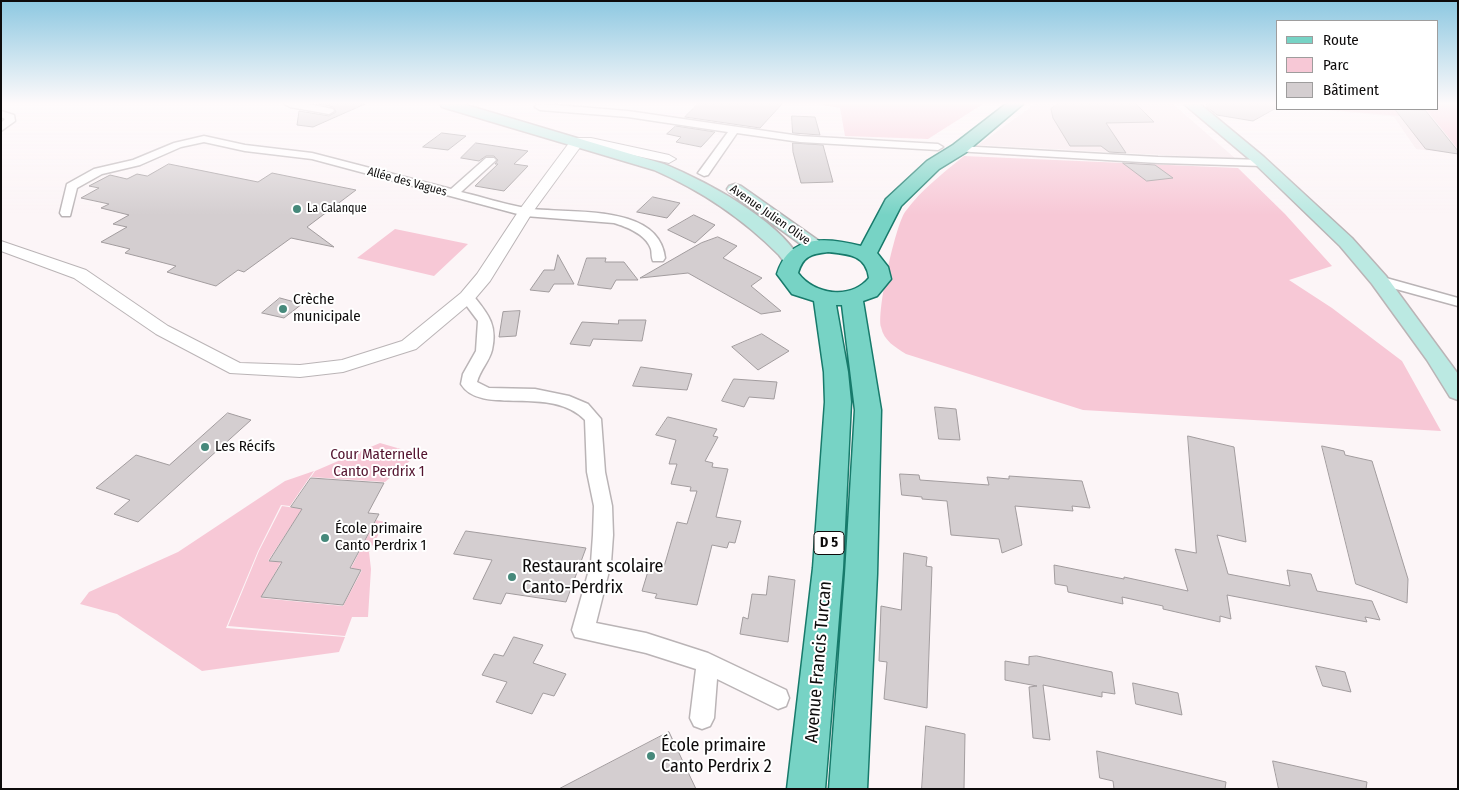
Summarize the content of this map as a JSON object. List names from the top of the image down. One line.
{"streets":{"main road":["Avenue Julien Olive","D 5","Avenue Francis Turcan"],"street":["Allée des Vagues"]},"crossings":[["D 5","Avenue Francis Turcan"]],"parks":["Cour Maternelle Canto Perdrix 1"],"places":["La Calanque","Crèche municipale","Les Récifs","École primaire Canto Perdrix 1","Restaurant scolaire Canto-Perdrix","École primaire Canto Perdrix 2"],"legend":["Route","Parc","Bâtiment"]}
